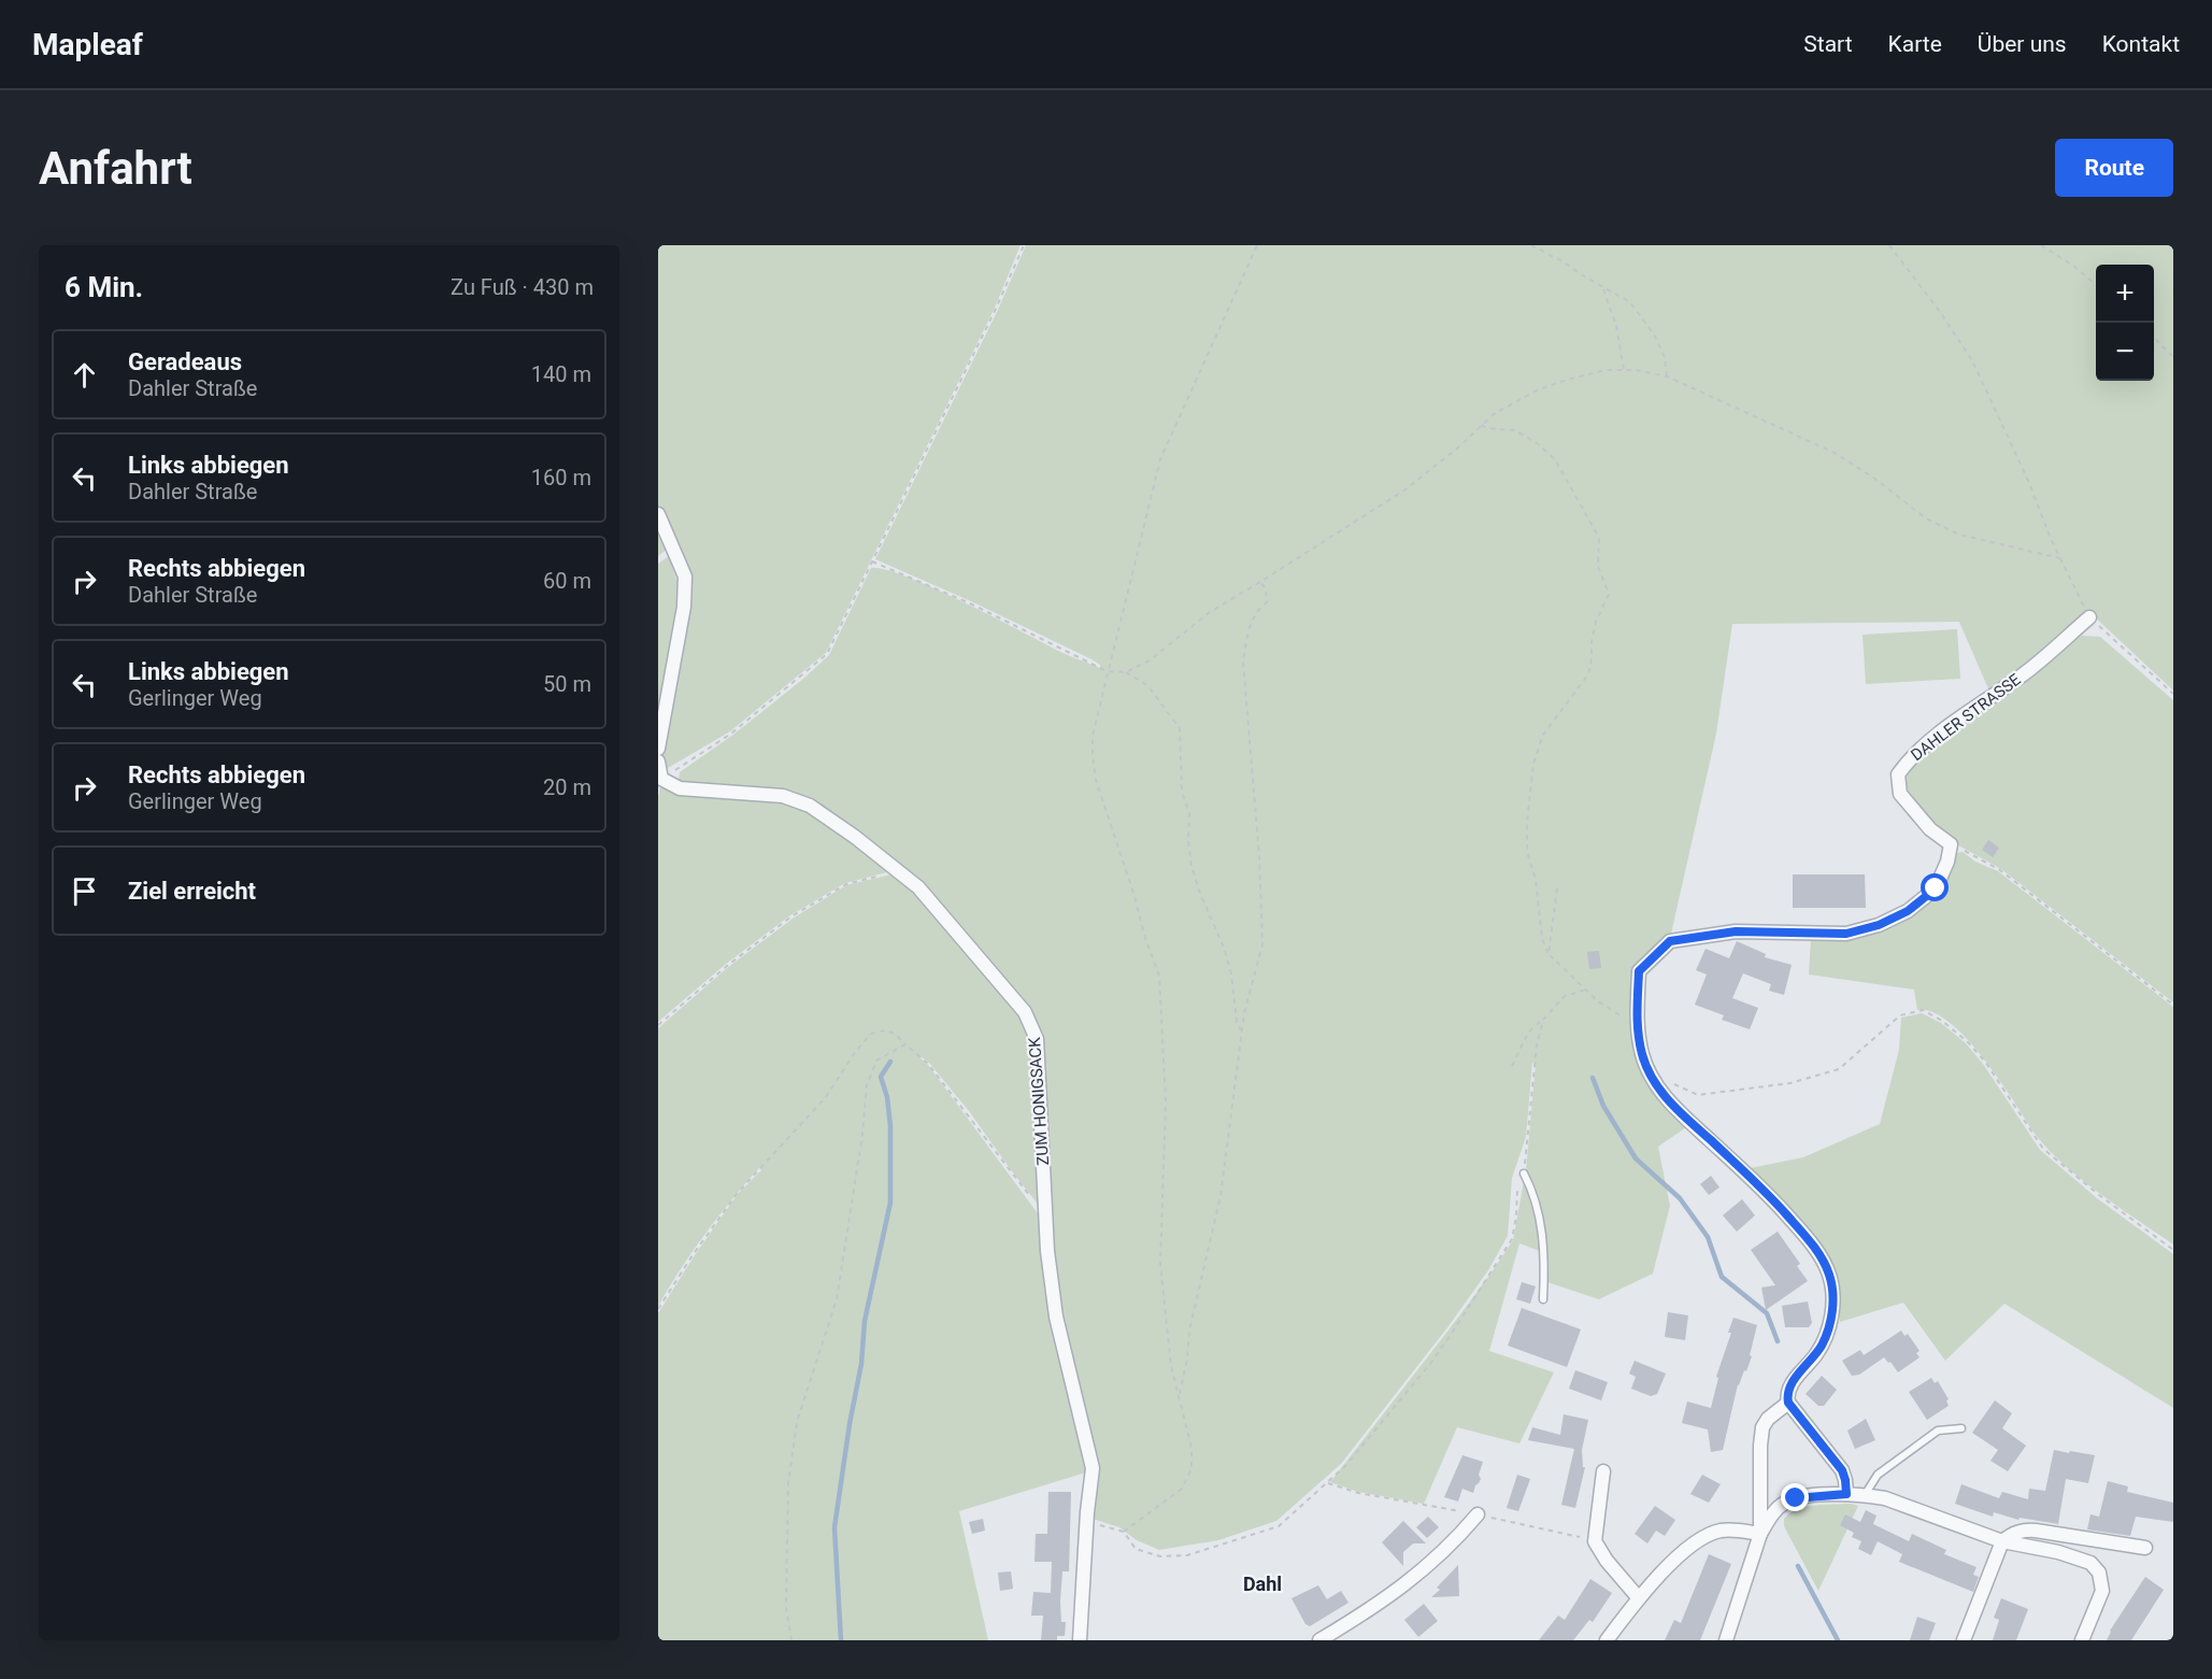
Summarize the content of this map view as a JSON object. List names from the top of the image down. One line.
{"streets":{"street":["DAHLER STRASSE","ZUM HONIGSACK"]},"districts":["Dahl"],"page":{"header":"Mapleaf","nav":["Start","Karte","Über uns","Kontakt"],"buttons":"Route","title":"Anfahrt","heading":["6 Min.","Zu Fuß · 430 m"],"map_buttons":["+","−"],"list":[["Geradeaus","Dahler Straße","140 m"],["Links abbiegen","Dahler Straße","160 m"],["Rechts abbiegen","Dahler Straße","60 m"],["Links abbiegen","Gerlinger Weg","50 m"],["Rechts abbiegen","Gerlinger Weg","20 m"],"Ziel erreicht"]}}
